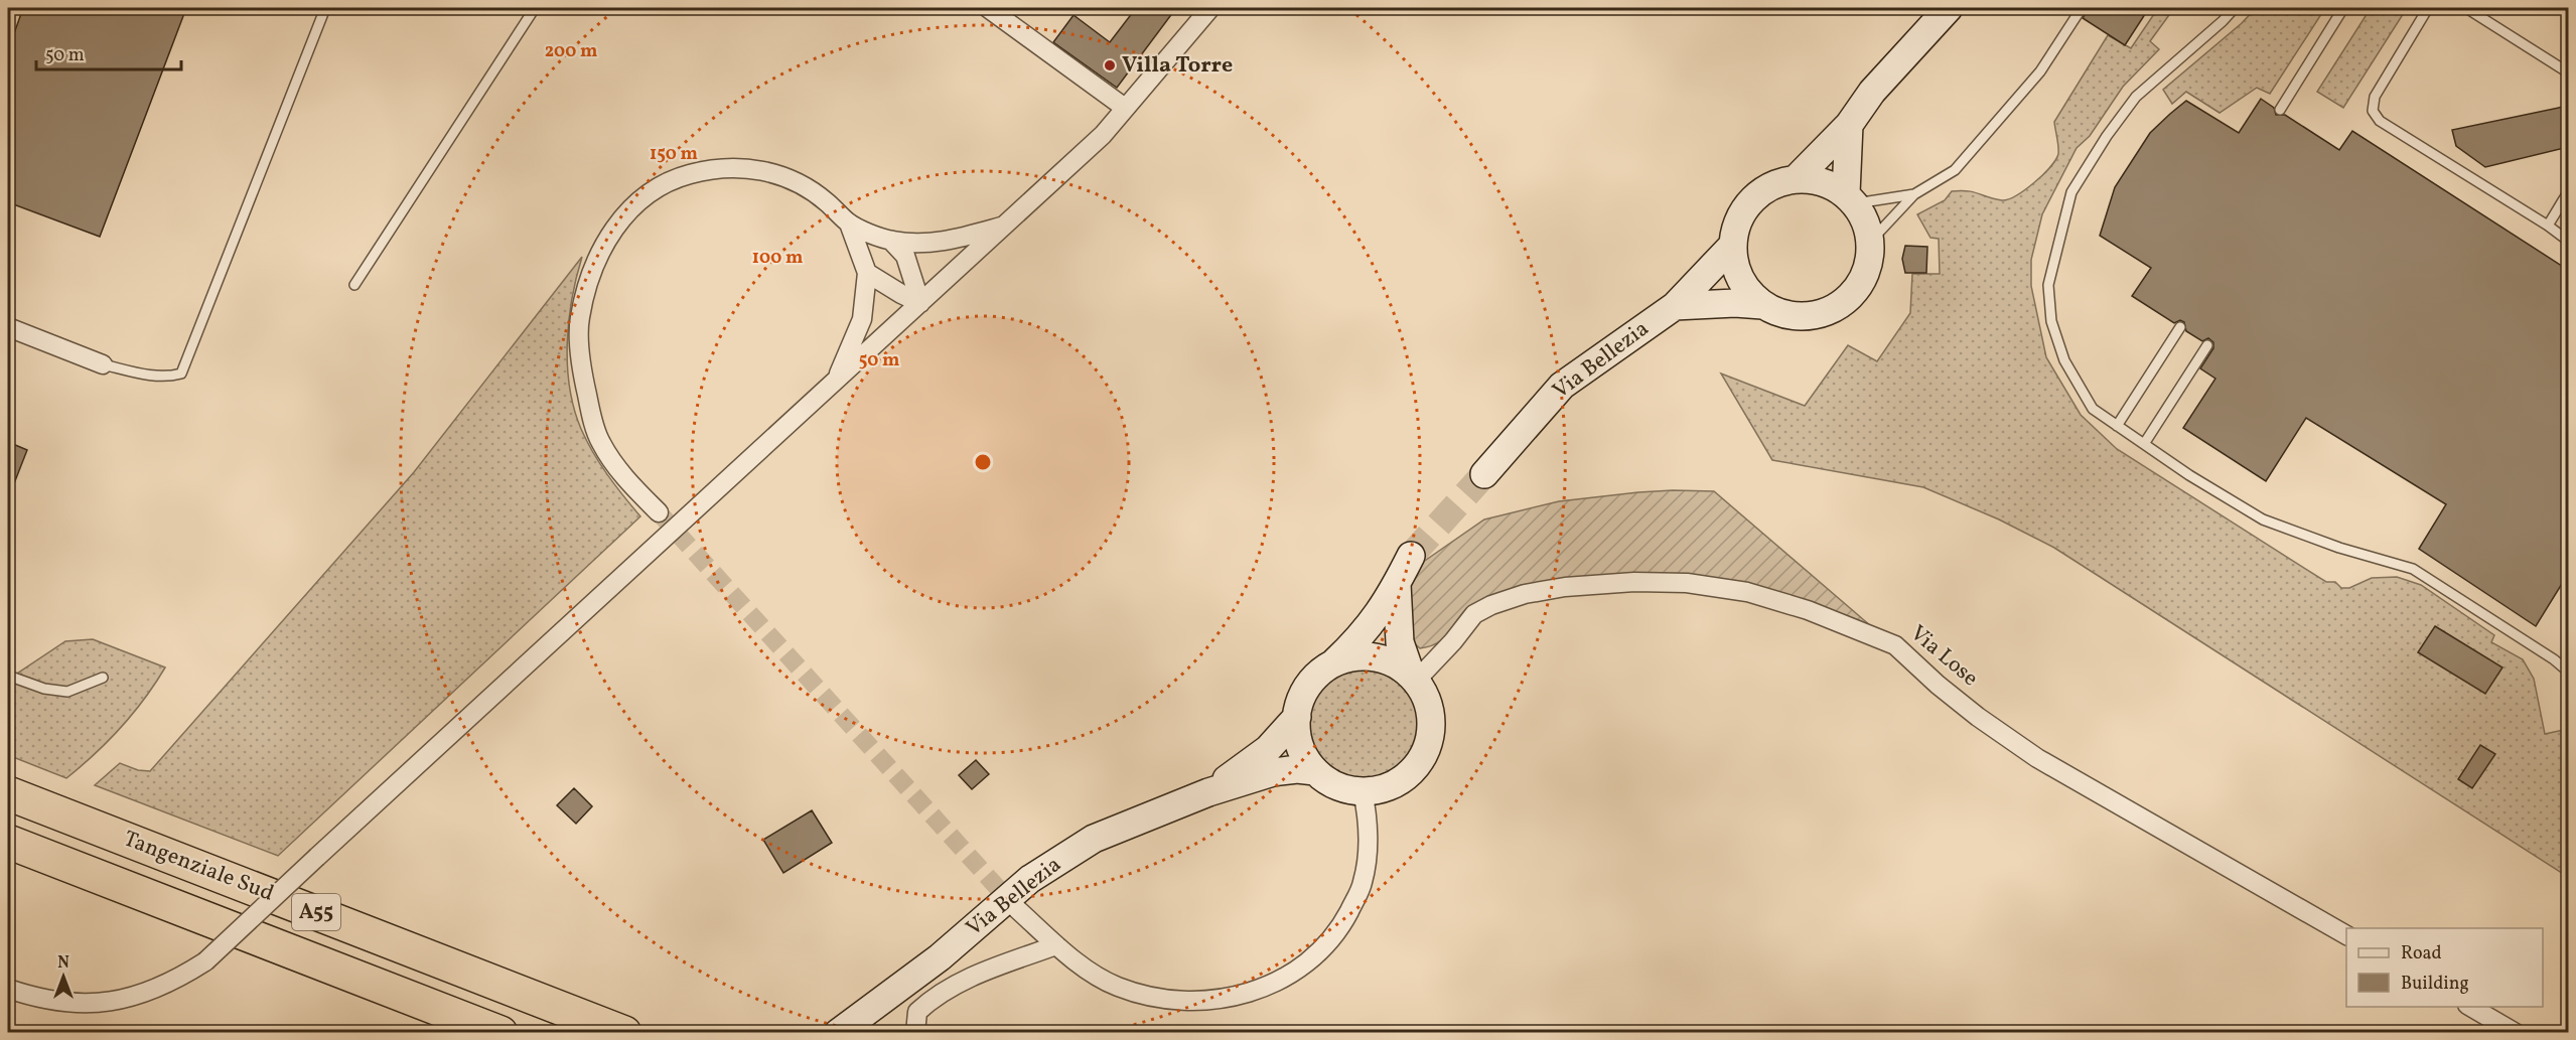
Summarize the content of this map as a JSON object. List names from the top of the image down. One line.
{"streets":{"highway":["Tangenziale Sud","A55"],"street":["Via Bellezia","Via Lose"]},"crossings":[["Via Bellezia","Via Lose"]],"places":["Villa Torre"],"legend":["Road","Building"],"scale_bar":"50 m","north":"top","rings":["200 m","150 m","100 m","50 m"]}
